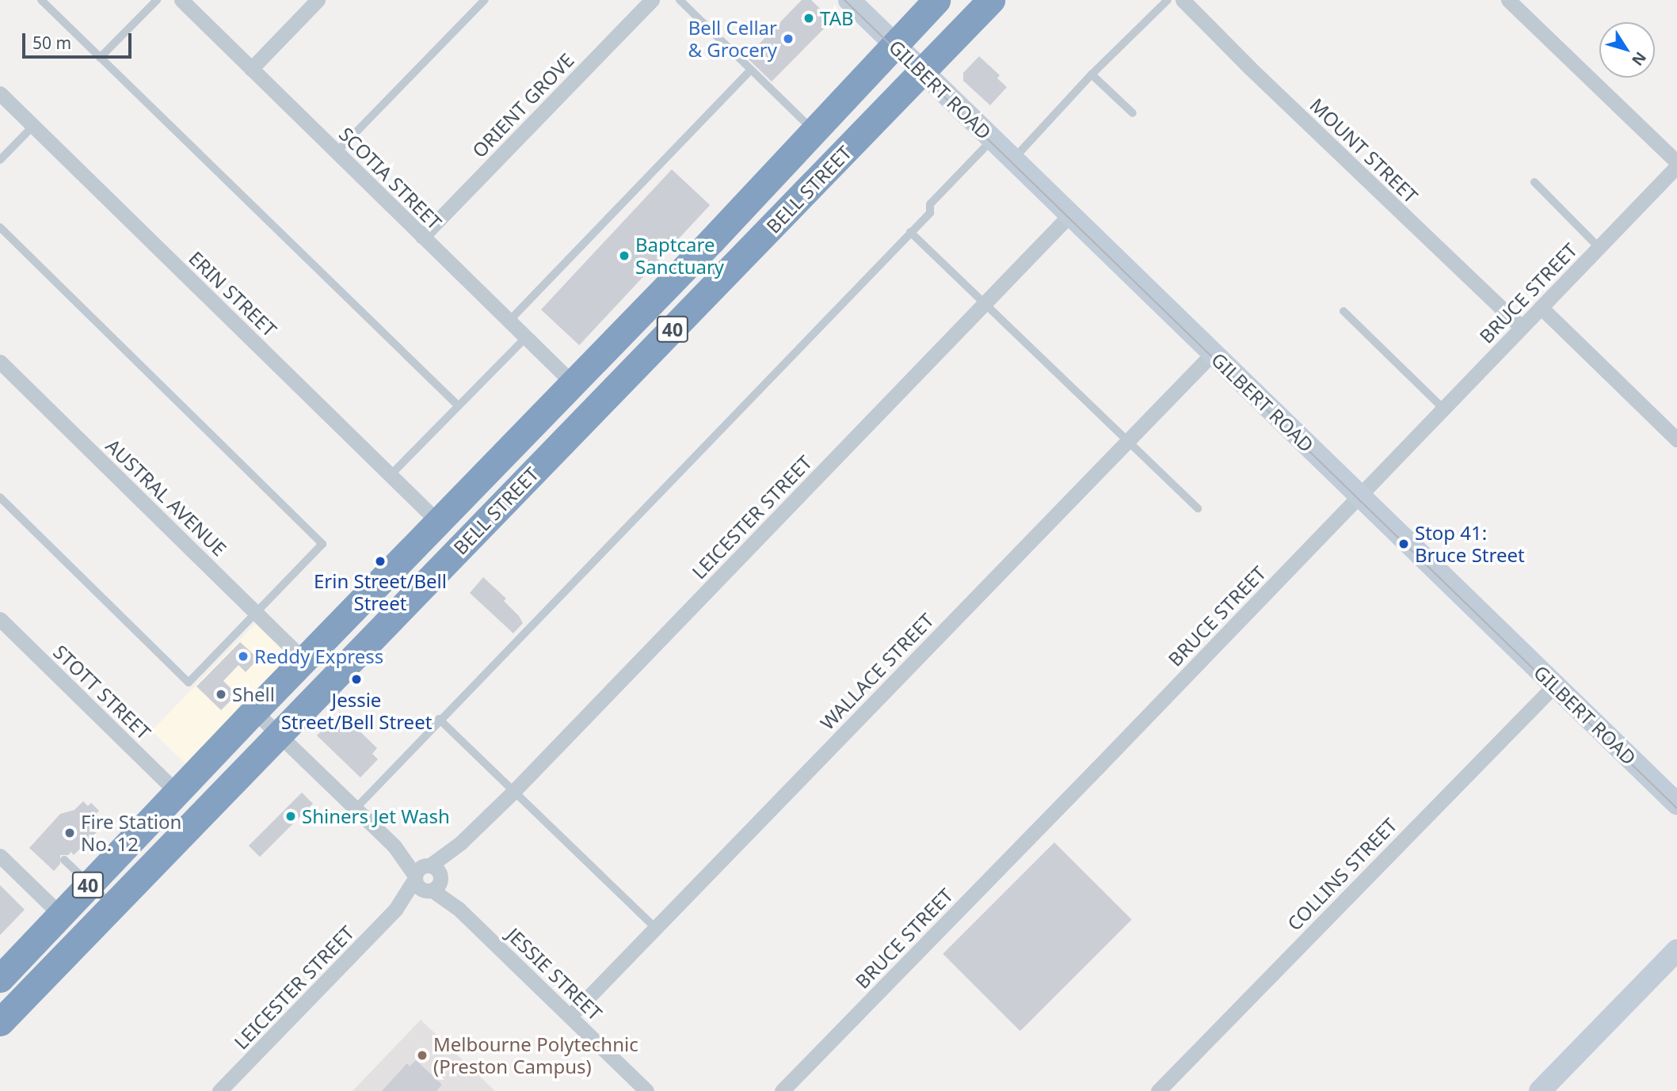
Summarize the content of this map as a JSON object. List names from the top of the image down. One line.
{"streets":{"highway":["BELL STREET","40"],"street":["GILBERT ROAD","ORIENT GROVE","MOUNT STREET","SCOTIA STREET","BRUCE STREET","ERIN STREET","AUSTRAL AVENUE","LEICESTER STREET","WALLACE STREET","STOTT STREET","COLLINS STREET","JESSIE STREET"]},"crossings":[["GILBERT ROAD","BELL STREET"],["GILBERT ROAD","BRUCE STREET"],["GILBERT ROAD","LEICESTER STREET"],["GILBERT ROAD","WALLACE STREET"],["GILBERT ROAD","COLLINS STREET"],["ORIENT GROVE","SCOTIA STREET"],["MOUNT STREET","BRUCE STREET"],["SCOTIA STREET","BELL STREET"],["BELL STREET","ERIN STREET"],["BELL STREET","AUSTRAL AVENUE"],["BELL STREET","STOTT STREET"],["BELL STREET","JESSIE STREET"],["LEICESTER STREET","JESSIE STREET"],["WALLACE STREET","JESSIE STREET"]],"places":["TAB","Bell Cellar & Grocery","Baptcare Sanctuary","Stop 41: Bruce Street","Erin Street/Bell Street","Reddy Express","Jessie Street/Bell Street","Shell","Shiners Jet Wash","Fire Station No. 12","Melbourne Polytechnic (Preston Campus)"],"scale_bar":"50 m","north":"bottom right"}
